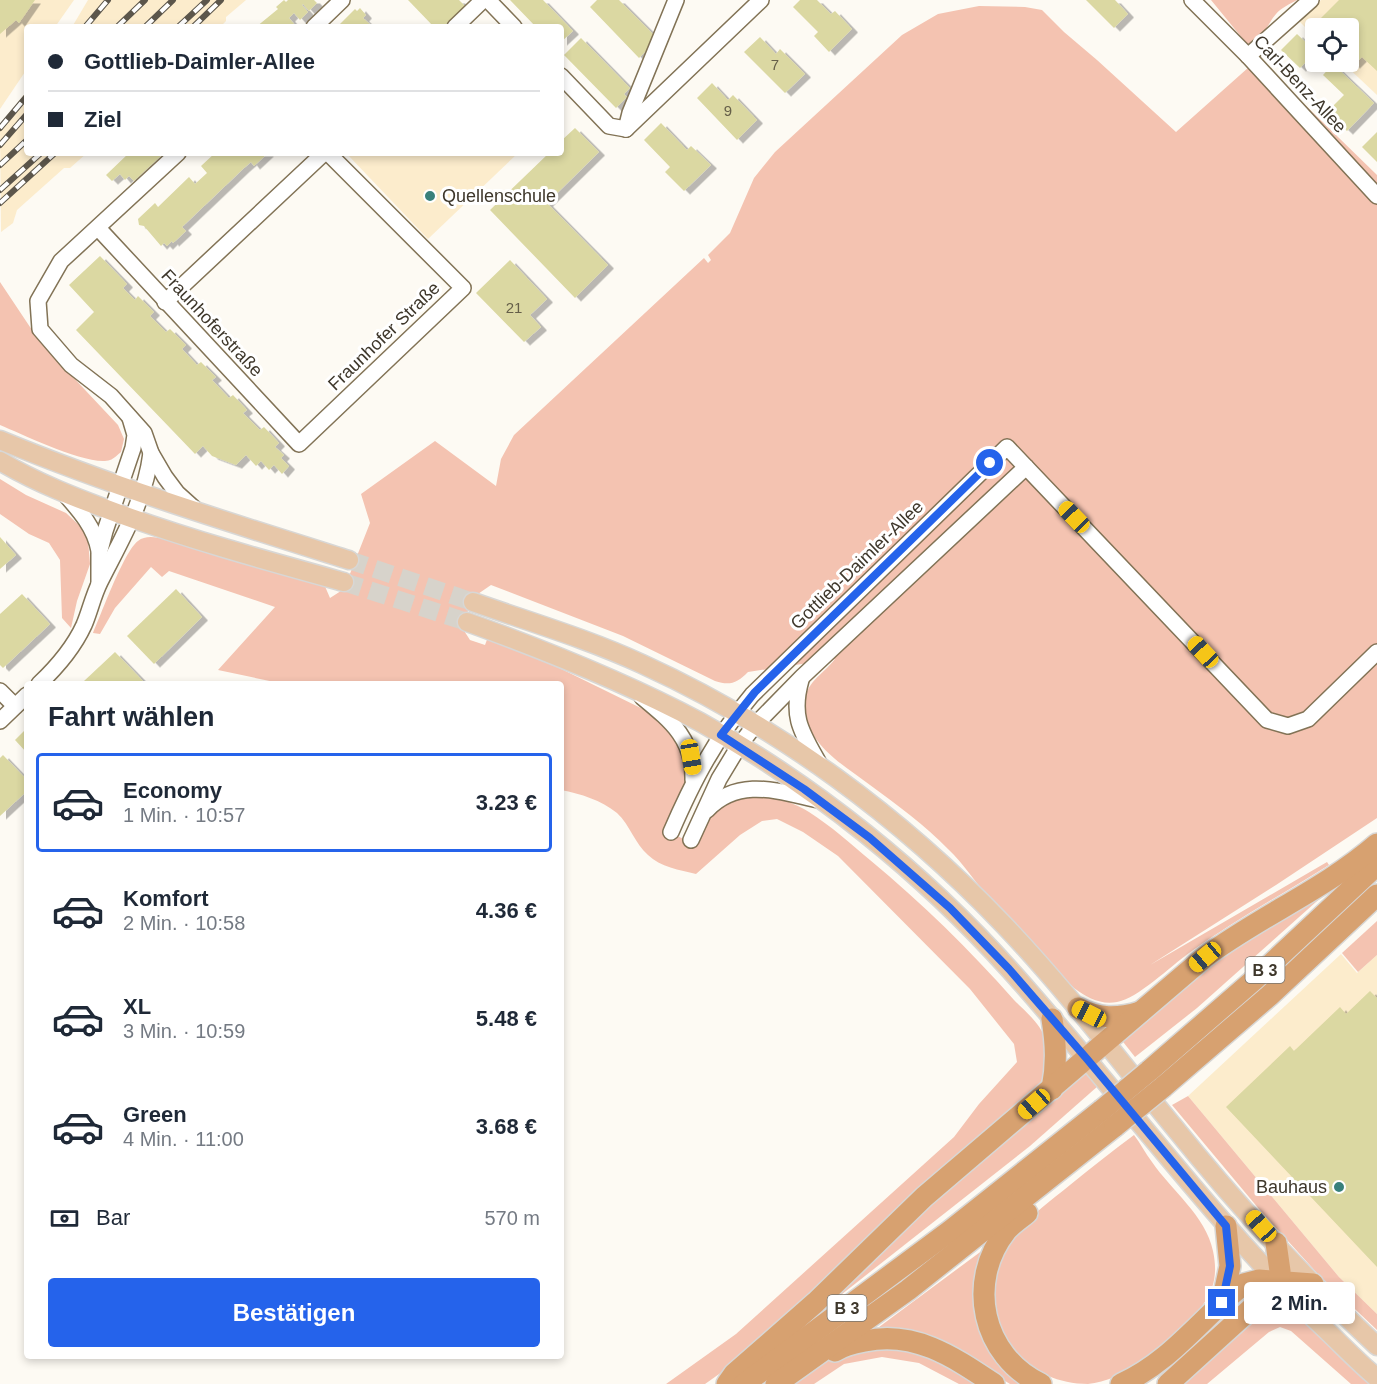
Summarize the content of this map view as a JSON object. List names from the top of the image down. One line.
{"streets":{"highway":["B 3"],"street":["Carl-Benz-Allee","Fraunhoferstraße","Fraunhofer Straße","Gottlieb-Daimler-Allee"]},"crossings":[["Fraunhoferstraße","Fraunhofer Straße"]],"places":["Quellenschule","Bauhaus"],"house_numbers":["7","9","21"],"page":{"banner":["Gottlieb-Daimler-Allee","Ziel"],"heading":"Fahrt wählen","list":[{"name":"Economy","note":"1 Min. · 10:57","value":"3.23 €"},{"name":"Komfort","note":"2 Min. · 10:58","value":"4.36 €"},{"name":"XL","note":"3 Min. · 10:59","value":"5.48 €"},{"name":"Green","note":"4 Min. · 11:00","value":"3.68 €"}],"pay":["Bar","570 m"],"buttons":"Bestätigen","bubble":"2 Min."}}
